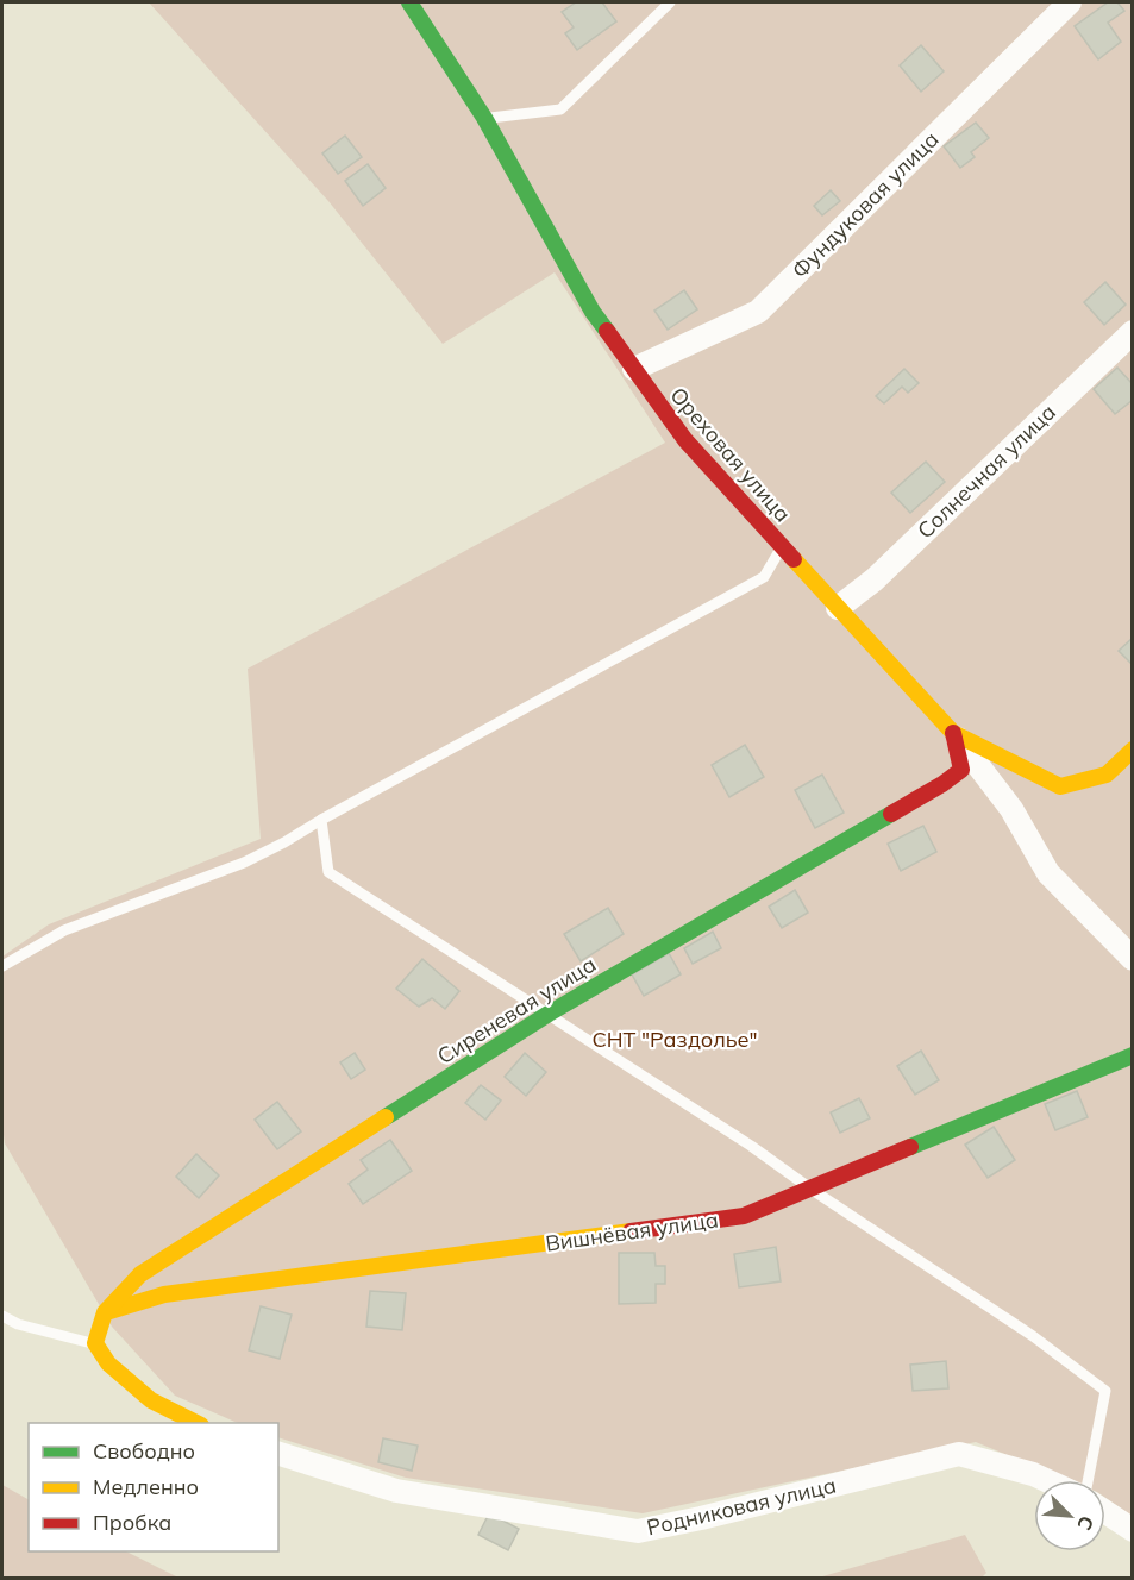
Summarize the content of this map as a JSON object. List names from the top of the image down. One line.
{"streets":{"street":["Фундуковая улица","Ореховая улица","Солнечная улица","Сиреневая улица","Вишнёвая улица","Родниковая улица"]},"crossings":[["Фундуковая улица","Ореховая улица"],["Ореховая улица","Солнечная улица"],["Ореховая улица","Сиреневая улица"],["Сиреневая улица","Вишнёвая улица"]],"parks":["СНТ \"Раздолье\""],"legend":["Свободно","Медленно","Пробка"],"north":"bottom right"}
